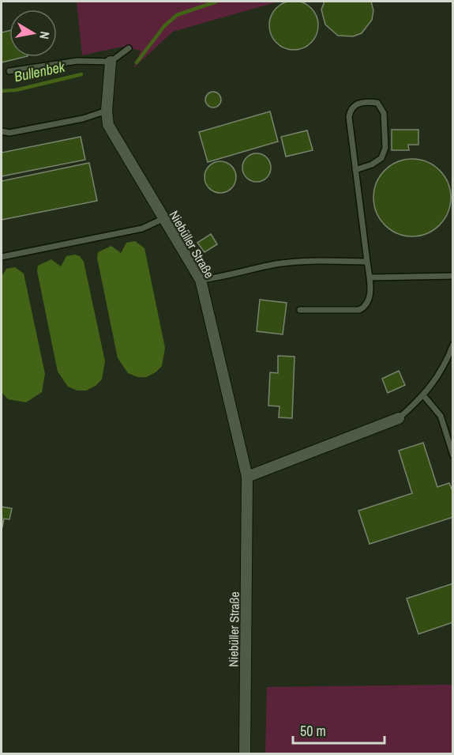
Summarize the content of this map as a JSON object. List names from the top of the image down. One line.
{"streets":{"street":["Niebüller Straße"]},"water":["Bullenbek"],"scale_bar":"50 m","north":"right"}
